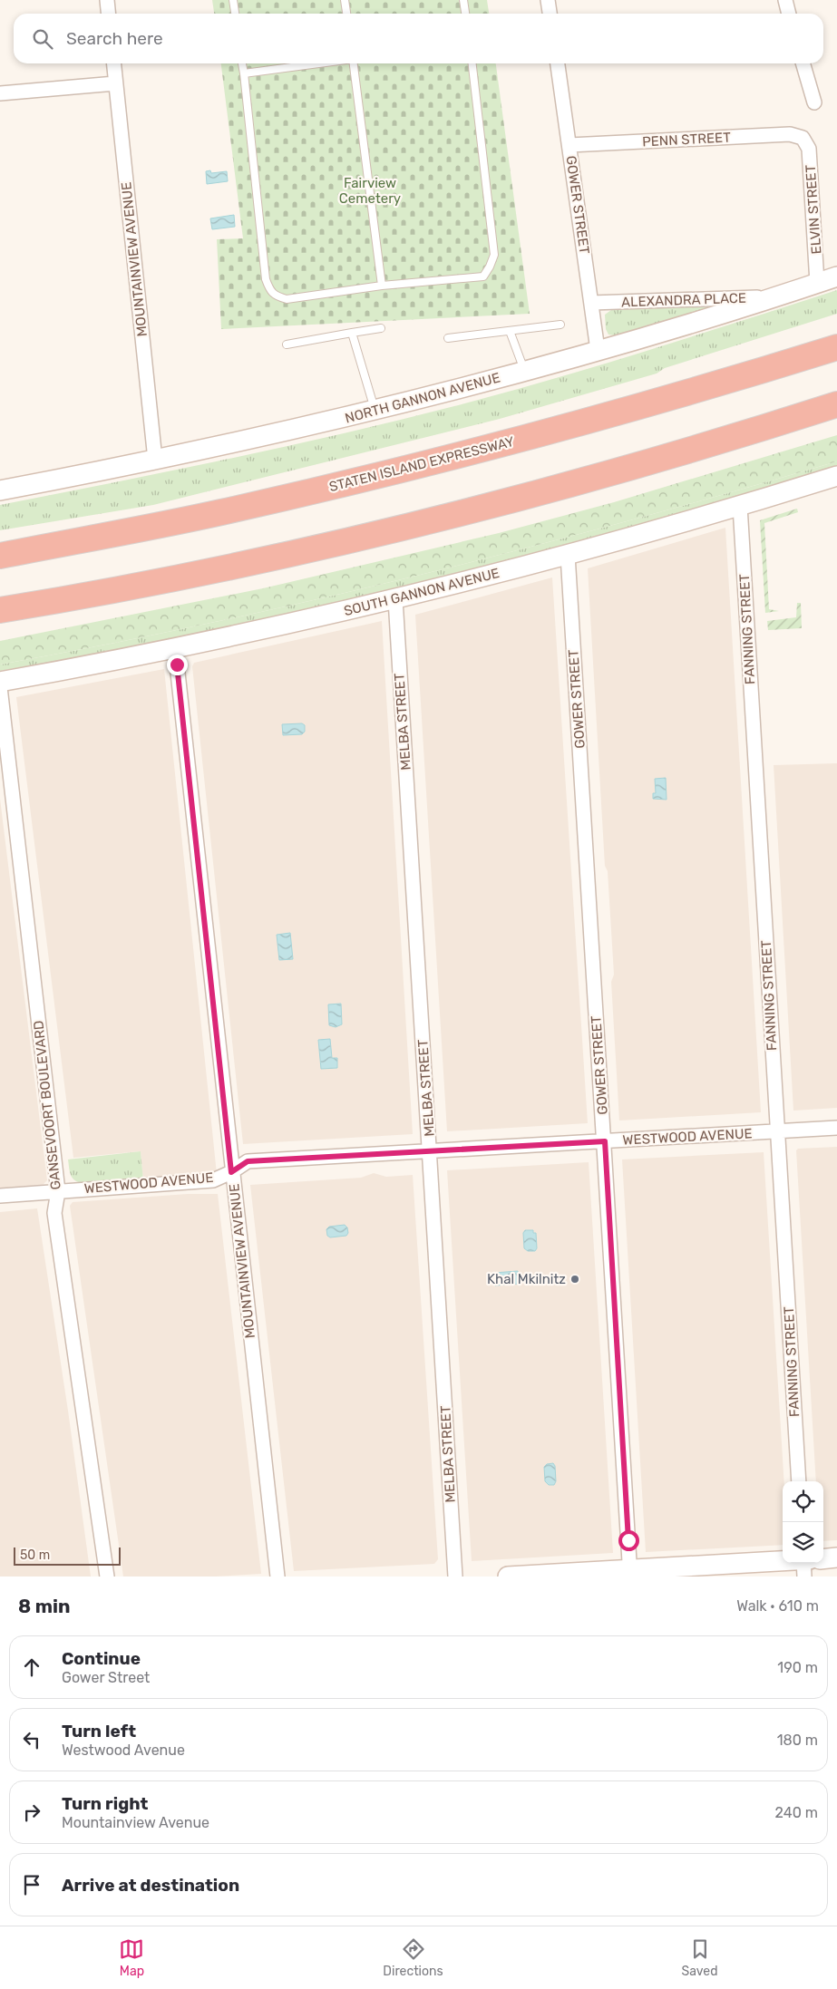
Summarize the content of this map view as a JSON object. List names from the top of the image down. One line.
{"streets":{"highway":["STATEN ISLAND EXPRESSWAY"],"street":["PENN STREET","GOWER STREET","ELVIN STREET","MOUNTAINVIEW AVENUE","ALEXANDRA PLACE","NORTH GANNON AVENUE","SOUTH GANNON AVENUE","FANNING STREET","MELBA STREET","GANSEVOORT BOULEVARD","WESTWOOD AVENUE"]},"crossings":[["PENN STREET","GOWER STREET"],["PENN STREET","ELVIN STREET"],["GOWER STREET","ALEXANDRA PLACE"],["GOWER STREET","NORTH GANNON AVENUE"],["GOWER STREET","SOUTH GANNON AVENUE"],["GOWER STREET","WESTWOOD AVENUE"],["ELVIN STREET","NORTH GANNON AVENUE"],["MOUNTAINVIEW AVENUE","NORTH GANNON AVENUE"],["MOUNTAINVIEW AVENUE","SOUTH GANNON AVENUE"],["MOUNTAINVIEW AVENUE","WESTWOOD AVENUE"],["ALEXANDRA PLACE","NORTH GANNON AVENUE"],["SOUTH GANNON AVENUE","FANNING STREET"],["SOUTH GANNON AVENUE","MELBA STREET"],["FANNING STREET","WESTWOOD AVENUE"],["MELBA STREET","WESTWOOD AVENUE"],["GANSEVOORT BOULEVARD","WESTWOOD AVENUE"]],"parks":["Fairview Cemetery"],"places":["Khal Mkilnitz"],"scale_bar":"50 m","page":{"search":"Search here","scale":"50 m","heading":["8 min","Walk · 610 m"],"list":[["Continue","Gower Street","190 m"],["Turn left","Westwood Avenue","180 m"],["Turn right","Mountainview Avenue","240 m"],"Arrive at destination"],"nav":["Map","Directions","Saved"]}}
